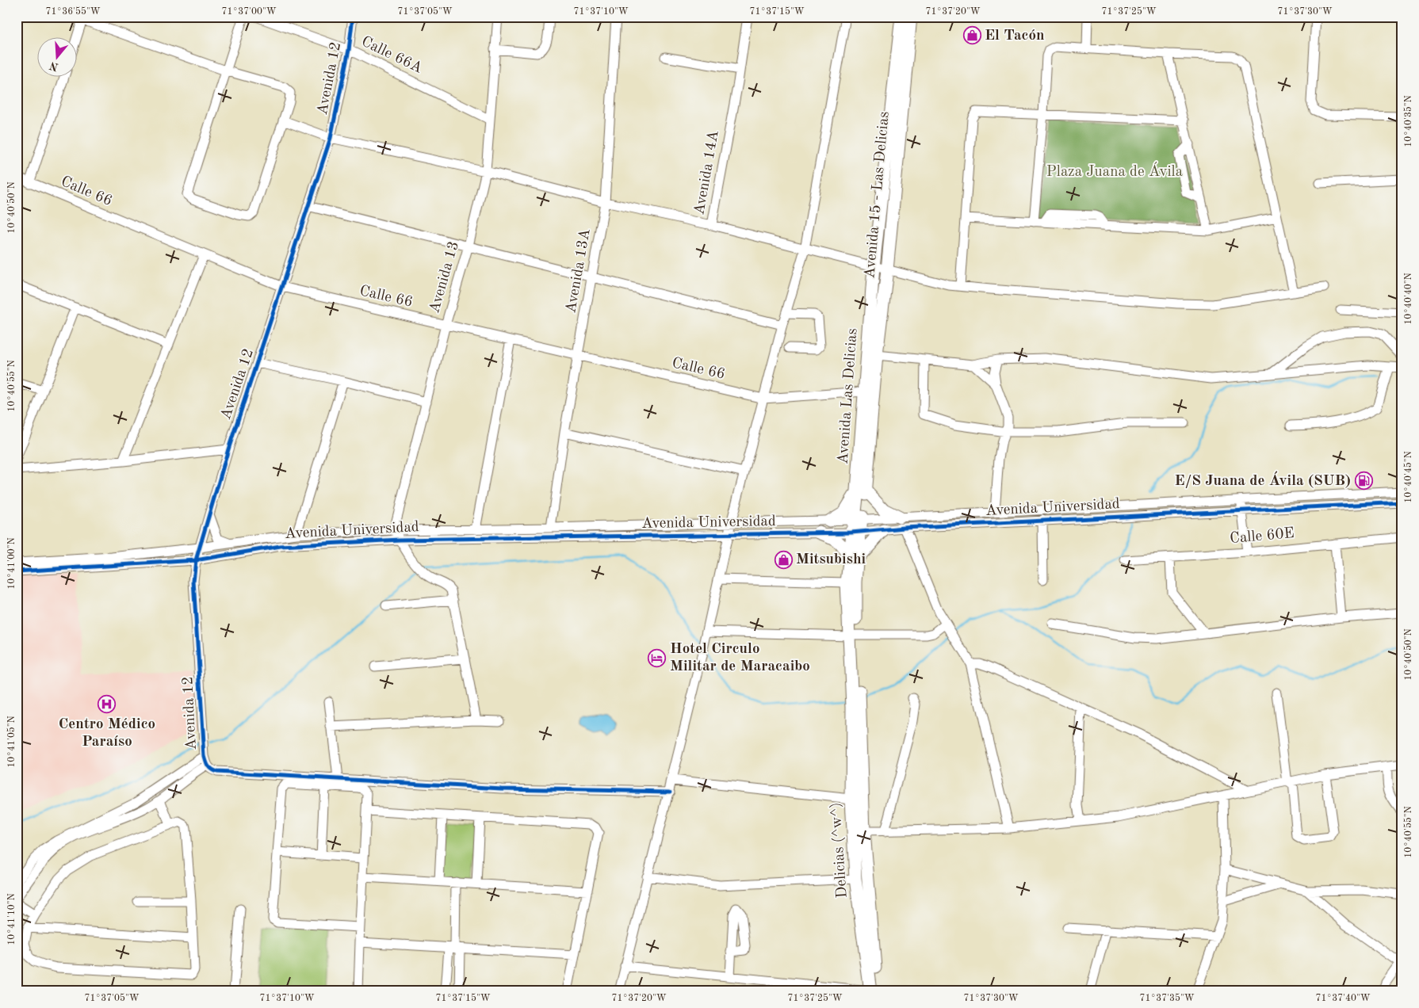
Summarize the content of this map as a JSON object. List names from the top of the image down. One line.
{"streets":{"main road":["Avenida 15 - Las Delicias","Avenida Las Delicias","Delicias (^w^)"],"street":["Calle 66A","Avenida 12","Avenida 14A","Calle 66","Avenida 13A","Avenida 13","Avenida Universidad","Calle 60E"]},"crossings":[["Calle 66A","Avenida 12"],["Calle 66A","Avenida 13"],["Avenida 12","Calle 66"],["Avenida 12","Avenida Universidad"],["Avenida 14A","Avenida 15 - Las Delicias"],["Avenida 14A","Avenida Las Delicias"],["Calle 66","Avenida 13A"],["Calle 66","Avenida 13"],["Calle 66","Avenida Las Delicias"],["Avenida 15 - Las Delicias","Avenida Las Delicias"],["Avenida 13A","Avenida Universidad"],["Avenida 13","Avenida Universidad"],["Avenida Las Delicias","Avenida Universidad"],["Avenida Las Delicias","Delicias (^w^)"]],"parks":["Plaza Juana de Ávila"],"places":{"shop":["El Tacón","Mitsubishi"],"fuel station":["E/S Juana de Ávila (SUB)"],"hotel":["Hotel Circulo Militar de Maracaibo"],"hospital":["Centro Médico Paraíso"]},"north":"bottom","coordinates":["71°36'55\"W","71°37'00\"W","71°37'05\"W","71°37'10\"W","71°37'15\"W","71°37'20\"W","71°37'25\"W","71°37'30\"W","10°40'35\"N","10°40'50\"N","10°40'40\"N","10°40'55\"N","10°40'45\"N","10°41'00\"N","10°41'05\"N","10°41'10\"N","71°37'35\"W","71°37'40\"W"]}
